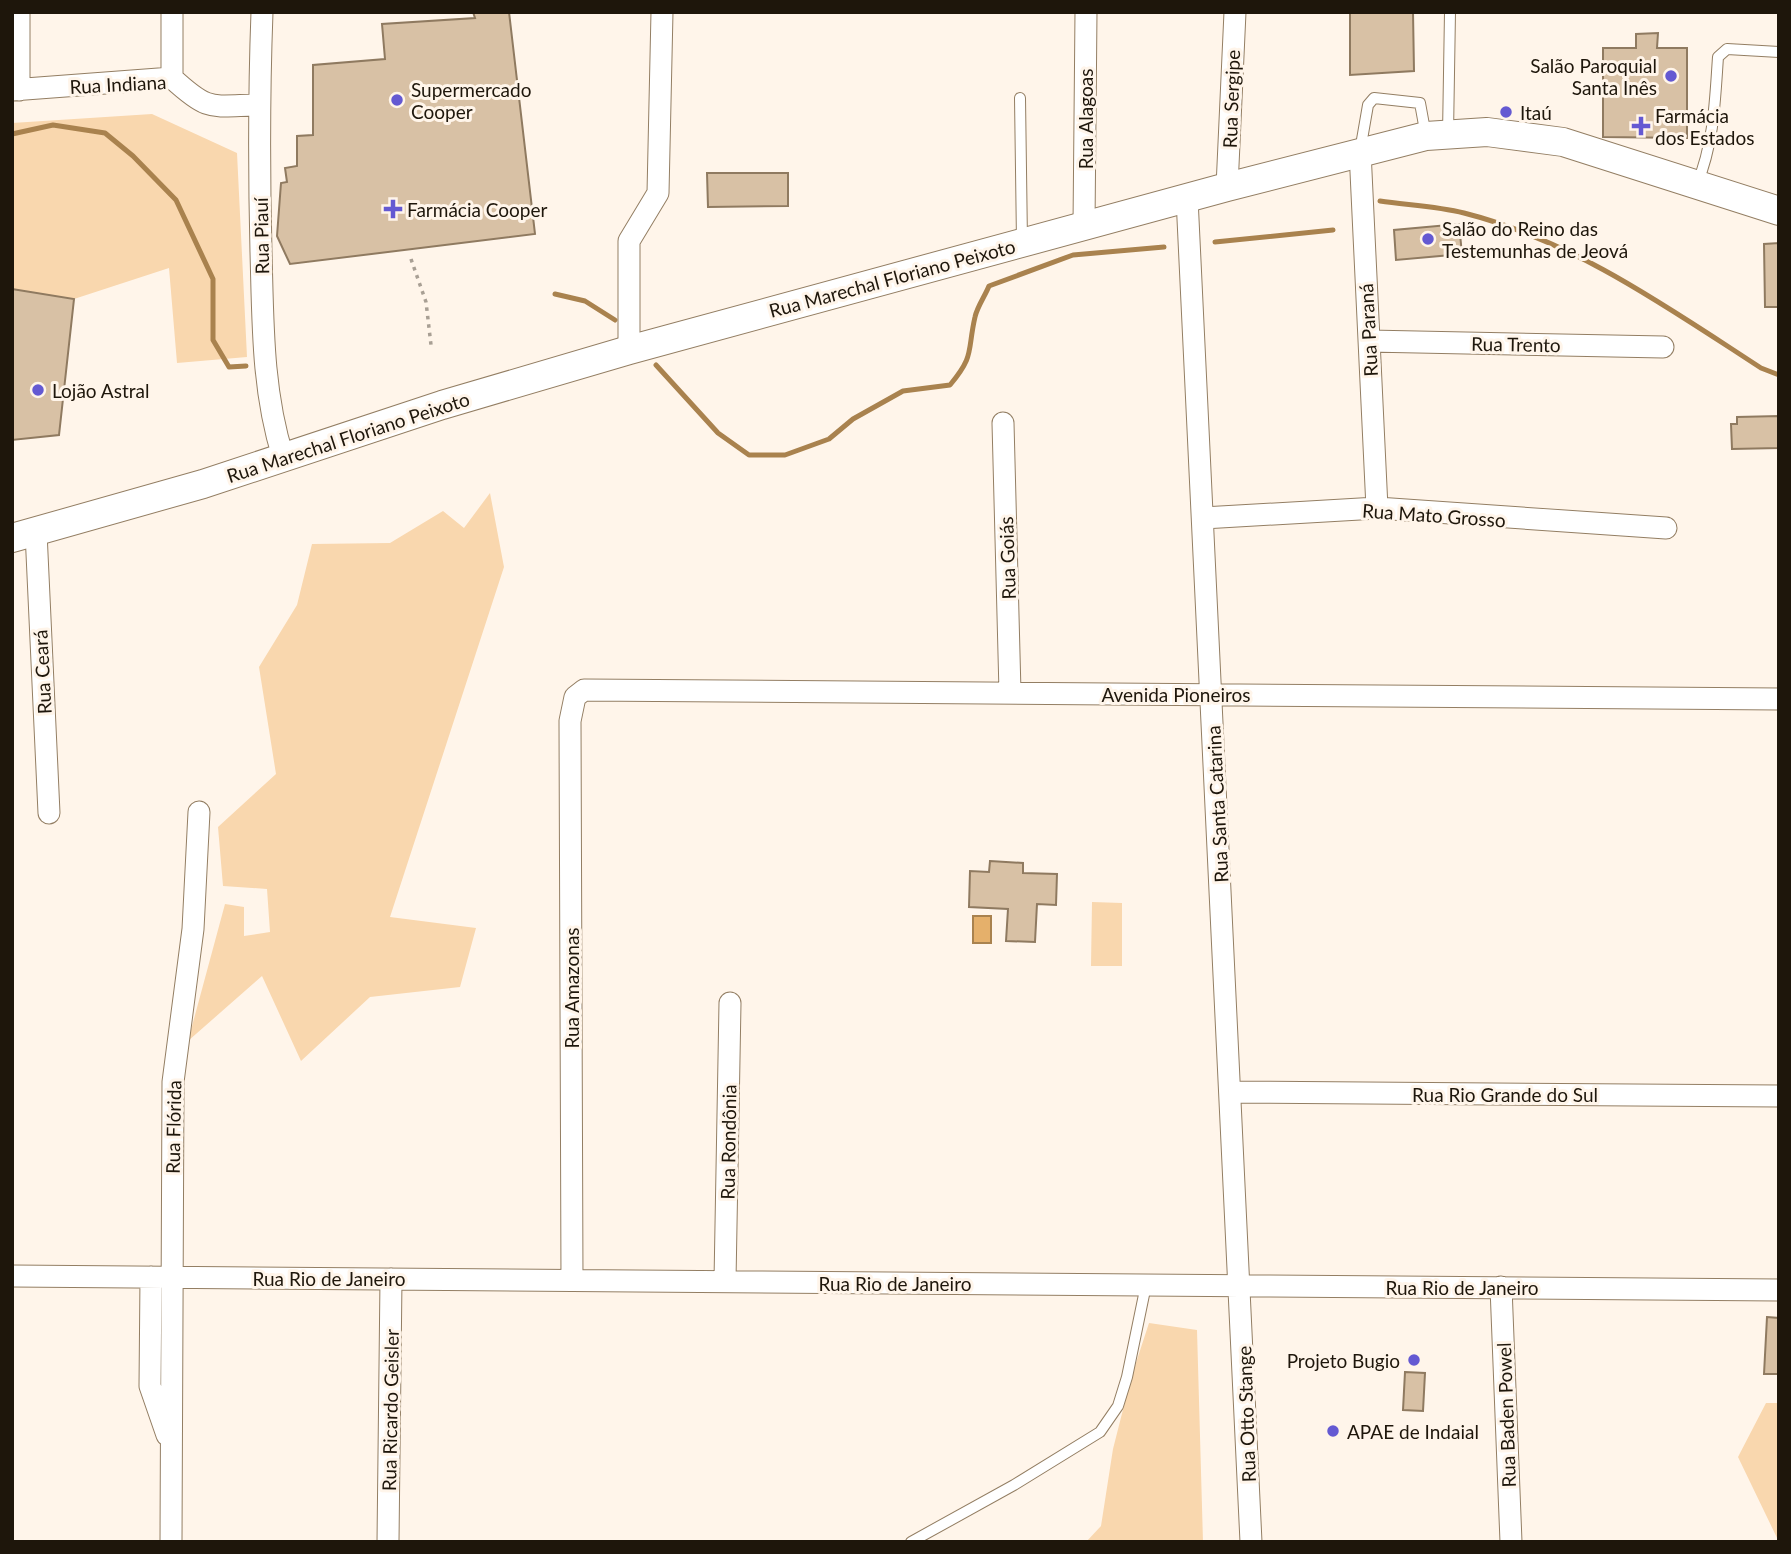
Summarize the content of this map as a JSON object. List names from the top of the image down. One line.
{"streets":{"main road":["Rua Marechal Floriano Peixoto"],"street":["Rua Indiana","Rua Sergipe","Rua Alagoas","Rua Piauí","Rua Paraná","Rua Trento","Rua Mato Grosso","Rua Goiás","Rua Ceará","Avenida Pioneiros","Rua Santa Catarina","Rua Amazonas","Rua Rio Grande do Sul","Rua Flórida","Rua Rondônia","Rua Rio de Janeiro","Rua Ricardo Geisler","Rua Otto Stange","Rua Baden Powel"]},"crossings":[["Rua Indiana","Rua Piauí"],["Rua Sergipe","Rua Marechal Floriano Peixoto"],["Rua Alagoas","Rua Marechal Floriano Peixoto"],["Rua Piauí","Rua Marechal Floriano Peixoto"],["Rua Marechal Floriano Peixoto","Rua Paraná"],["Rua Marechal Floriano Peixoto","Rua Ceará"],["Rua Marechal Floriano Peixoto","Rua Santa Catarina"],["Rua Paraná","Rua Trento"],["Rua Paraná","Rua Mato Grosso"],["Rua Mato Grosso","Rua Santa Catarina"],["Rua Goiás","Avenida Pioneiros"],["Avenida Pioneiros","Rua Santa Catarina"],["Avenida Pioneiros","Rua Amazonas"],["Rua Santa Catarina","Rua Rio Grande do Sul"],["Rua Santa Catarina","Rua Rio de Janeiro"],["Rua Santa Catarina","Rua Otto Stange"],["Rua Amazonas","Rua Rio de Janeiro"],["Rua Flórida","Rua Rio de Janeiro"],["Rua Rondônia","Rua Rio de Janeiro"],["Rua Rio de Janeiro","Rua Ricardo Geisler"],["Rua Rio de Janeiro","Rua Otto Stange"],["Rua Rio de Janeiro","Rua Baden Powel"]],"places":{"other":["Salão Paroquial Santa Inês","Supermercado Cooper","Itaú","Salão do Reino das Testemunhas de Jeová","Lojão Astral","Projeto Bugio","APAE de Indaial"],"health":["Farmácia dos Estados","Farmácia Cooper"]}}
